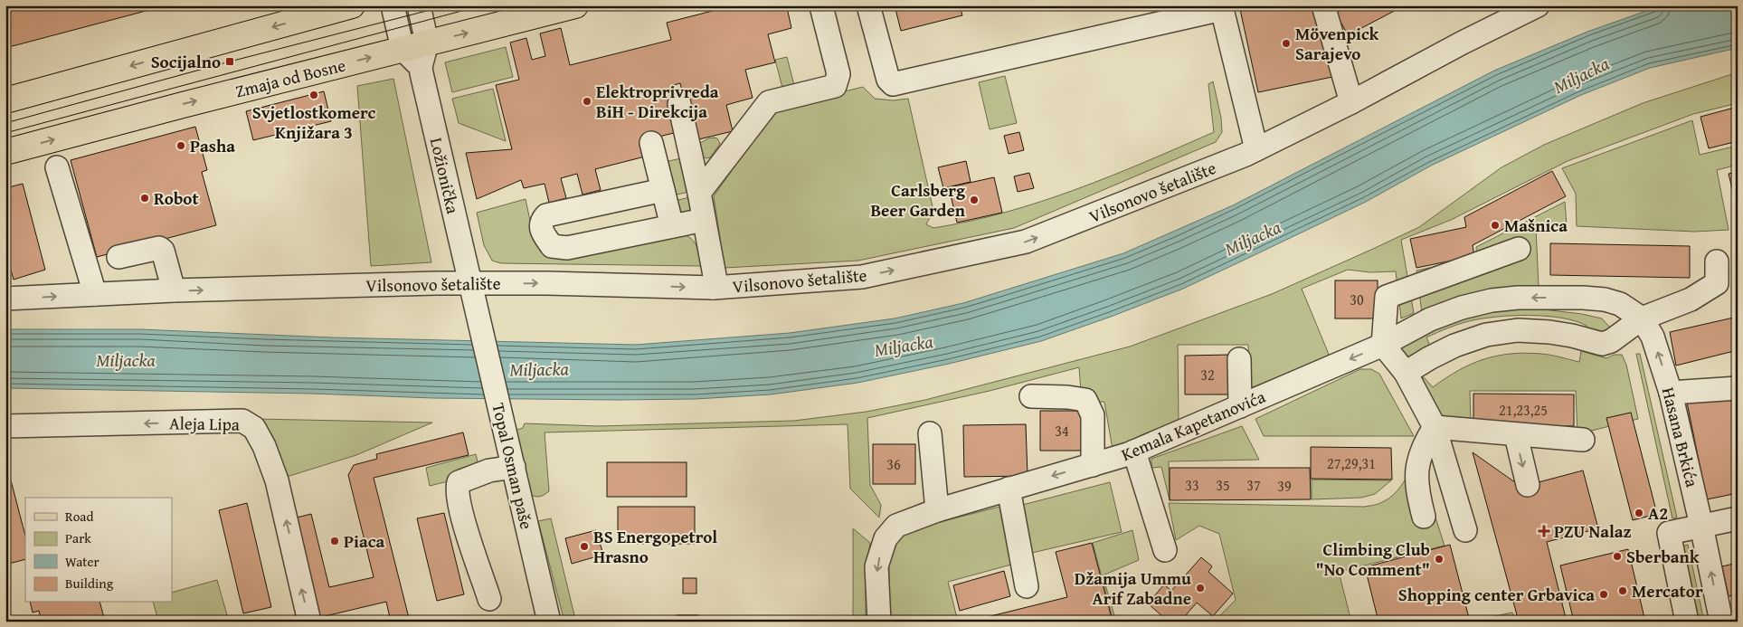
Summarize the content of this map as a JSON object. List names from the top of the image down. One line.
{"streets":{"main road":["Zmaja od Bosne"],"street":["Ložionička","Vilsonovo šetalište","Aleja Lipa","Kemala Kapetanovića","Hasana Brkića","Topal Osman paše"]},"crossings":[["Zmaja od Bosne","Ložionička"],["Ložionička","Vilsonovo šetalište"],["Ložionička","Topal Osman paše"],["Vilsonovo šetalište","Topal Osman paše"],["Kemala Kapetanovića","Hasana Brkića"]],"one_way":["Vilsonovo šetalište","Hasana Brkića"],"water":["Miljacka"],"places":{"other":["Mövenpick Sarajevo","Svjetlostkomerc Knjižara 3","Elektroprivreda BiH - Direkcija","Pasha","Robot","Carlsberg Beer Garden","Mašnica","A2","Piaca","BS Energopetrol Hrasno","Sberbank","Climbing Club \"No Comment\"","Džamija Ummu Arif Zabadne","Mercator","Shopping center Grbavica"],"transit":["Socijalno"],"health":["PZU Nalaz"]},"house_numbers":["30","32","21,23,25","34","27,29,31","36","33","35","37","39"],"legend":["Road","Park","Water","Building"]}
